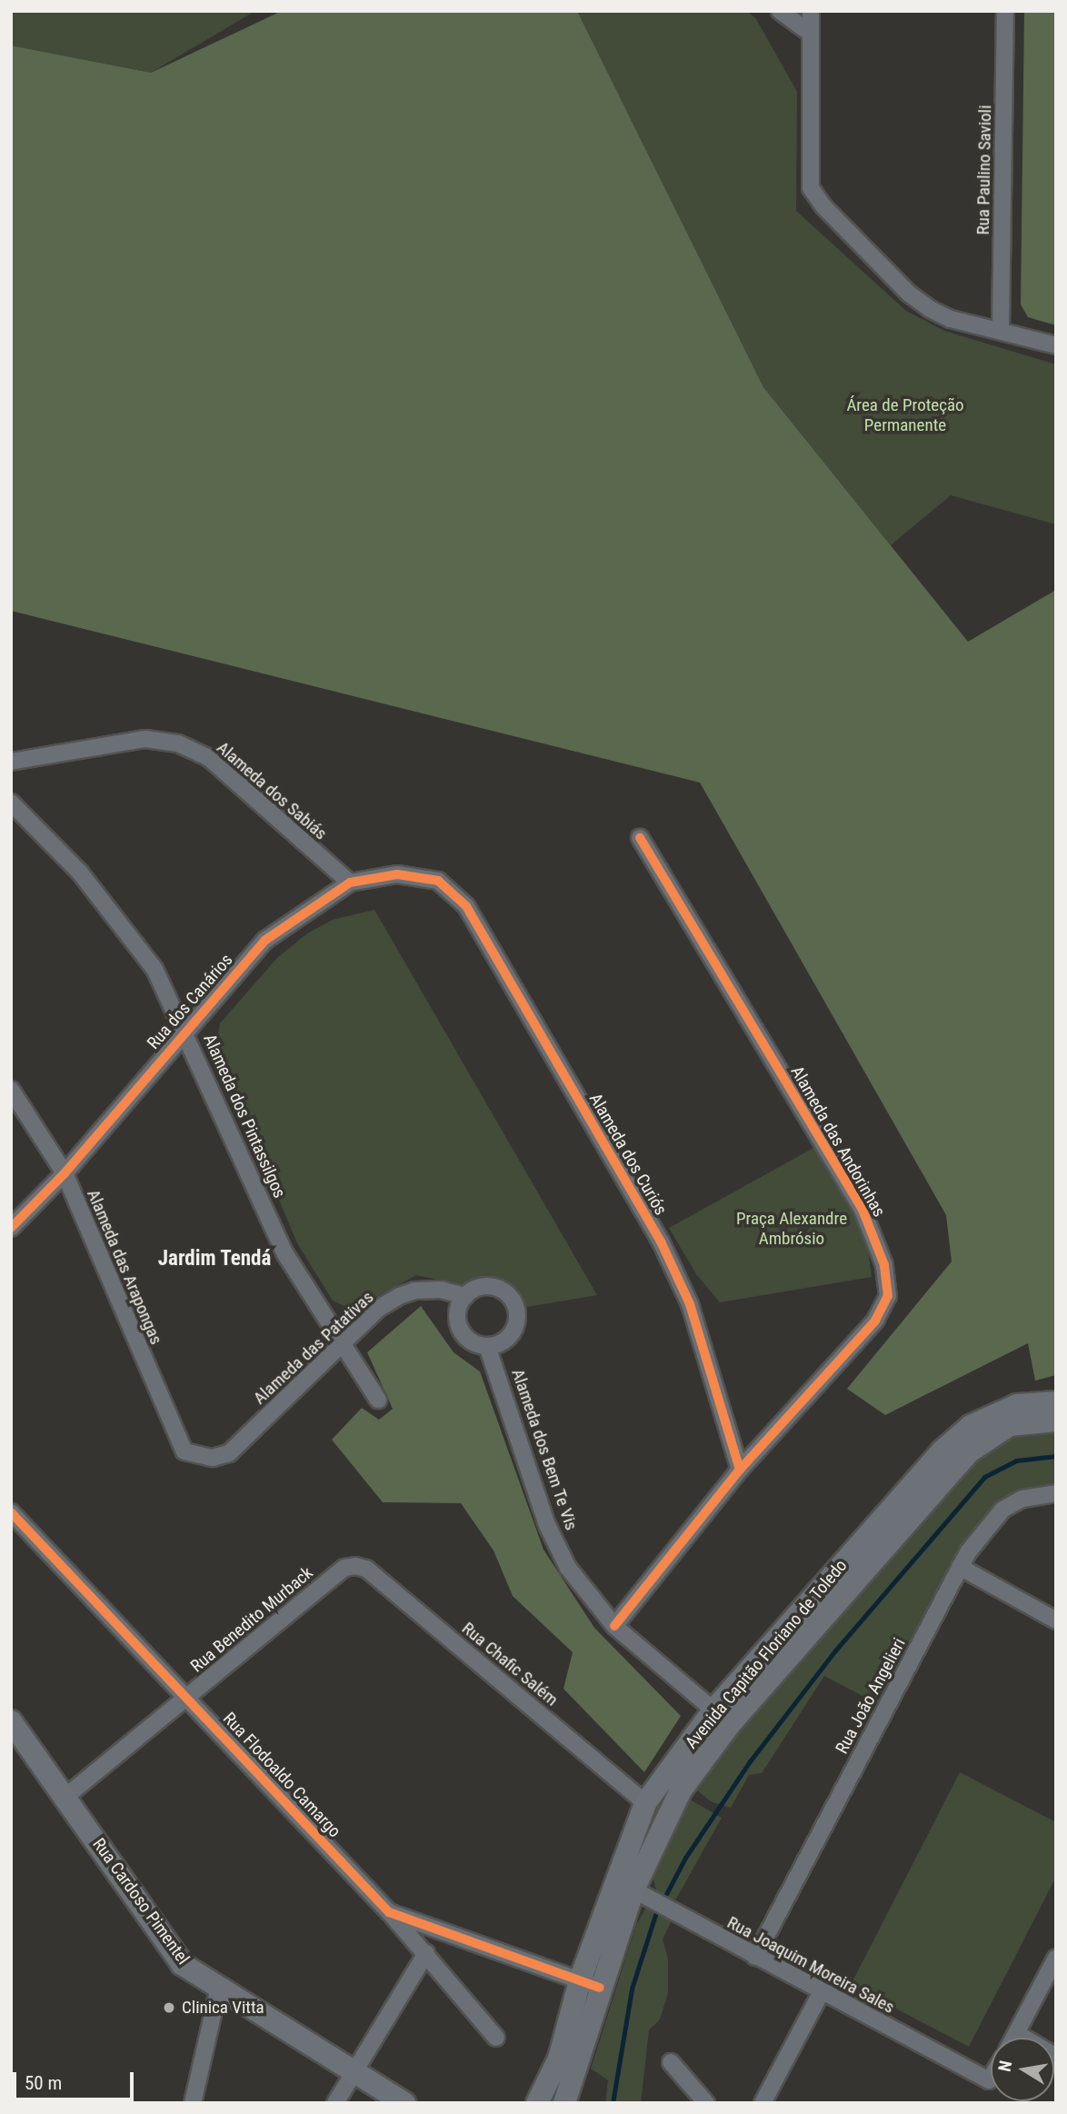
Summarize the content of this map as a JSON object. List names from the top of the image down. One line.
{"streets":{"main road":["Avenida Capitão Floriano de Toledo","Rua Cardoso Pimentel"],"street":["Rua Paulino Savioli","Alameda dos Sabiás","Rua dos Canários","Alameda dos Pintassilgos","Alameda das Andorinhas","Alameda dos Curiós","Alameda das Arapongas","Alameda das Patativas","Alameda dos Bem Te Vis","Rua Benedito Murback","Rua Chafic Salém","Rua João Angelieri","Rua Flodoaldo Camargo","Rua Joaquim Moreira Sales"]},"crossings":[["Alameda dos Sabiás","Rua dos Canários"],["Rua dos Canários","Alameda dos Pintassilgos"],["Rua dos Canários","Alameda dos Curiós"],["Rua dos Canários","Alameda das Arapongas"],["Alameda dos Pintassilgos","Alameda das Patativas"],["Alameda das Andorinhas","Alameda dos Curiós"],["Alameda das Andorinhas","Alameda dos Bem Te Vis"],["Alameda das Arapongas","Alameda das Patativas"],["Alameda das Patativas","Alameda dos Bem Te Vis"],["Alameda dos Bem Te Vis","Avenida Capitão Floriano de Toledo"],["Rua Benedito Murback","Rua Chafic Salém"],["Rua Benedito Murback","Rua Flodoaldo Camargo"],["Rua Benedito Murback","Rua Cardoso Pimentel"],["Avenida Capitão Floriano de Toledo","Rua Chafic Salém"],["Avenida Capitão Floriano de Toledo","Rua Flodoaldo Camargo"],["Avenida Capitão Floriano de Toledo","Rua Joaquim Moreira Sales"],["Rua João Angelieri","Rua Joaquim Moreira Sales"]],"districts":["Jardim Tendá"],"parks":["Área de Proteção Permanente","Praça Alexandre Ambrósio"],"places":["Clinica Vitta"],"scale_bar":"50 m","north":"left"}
